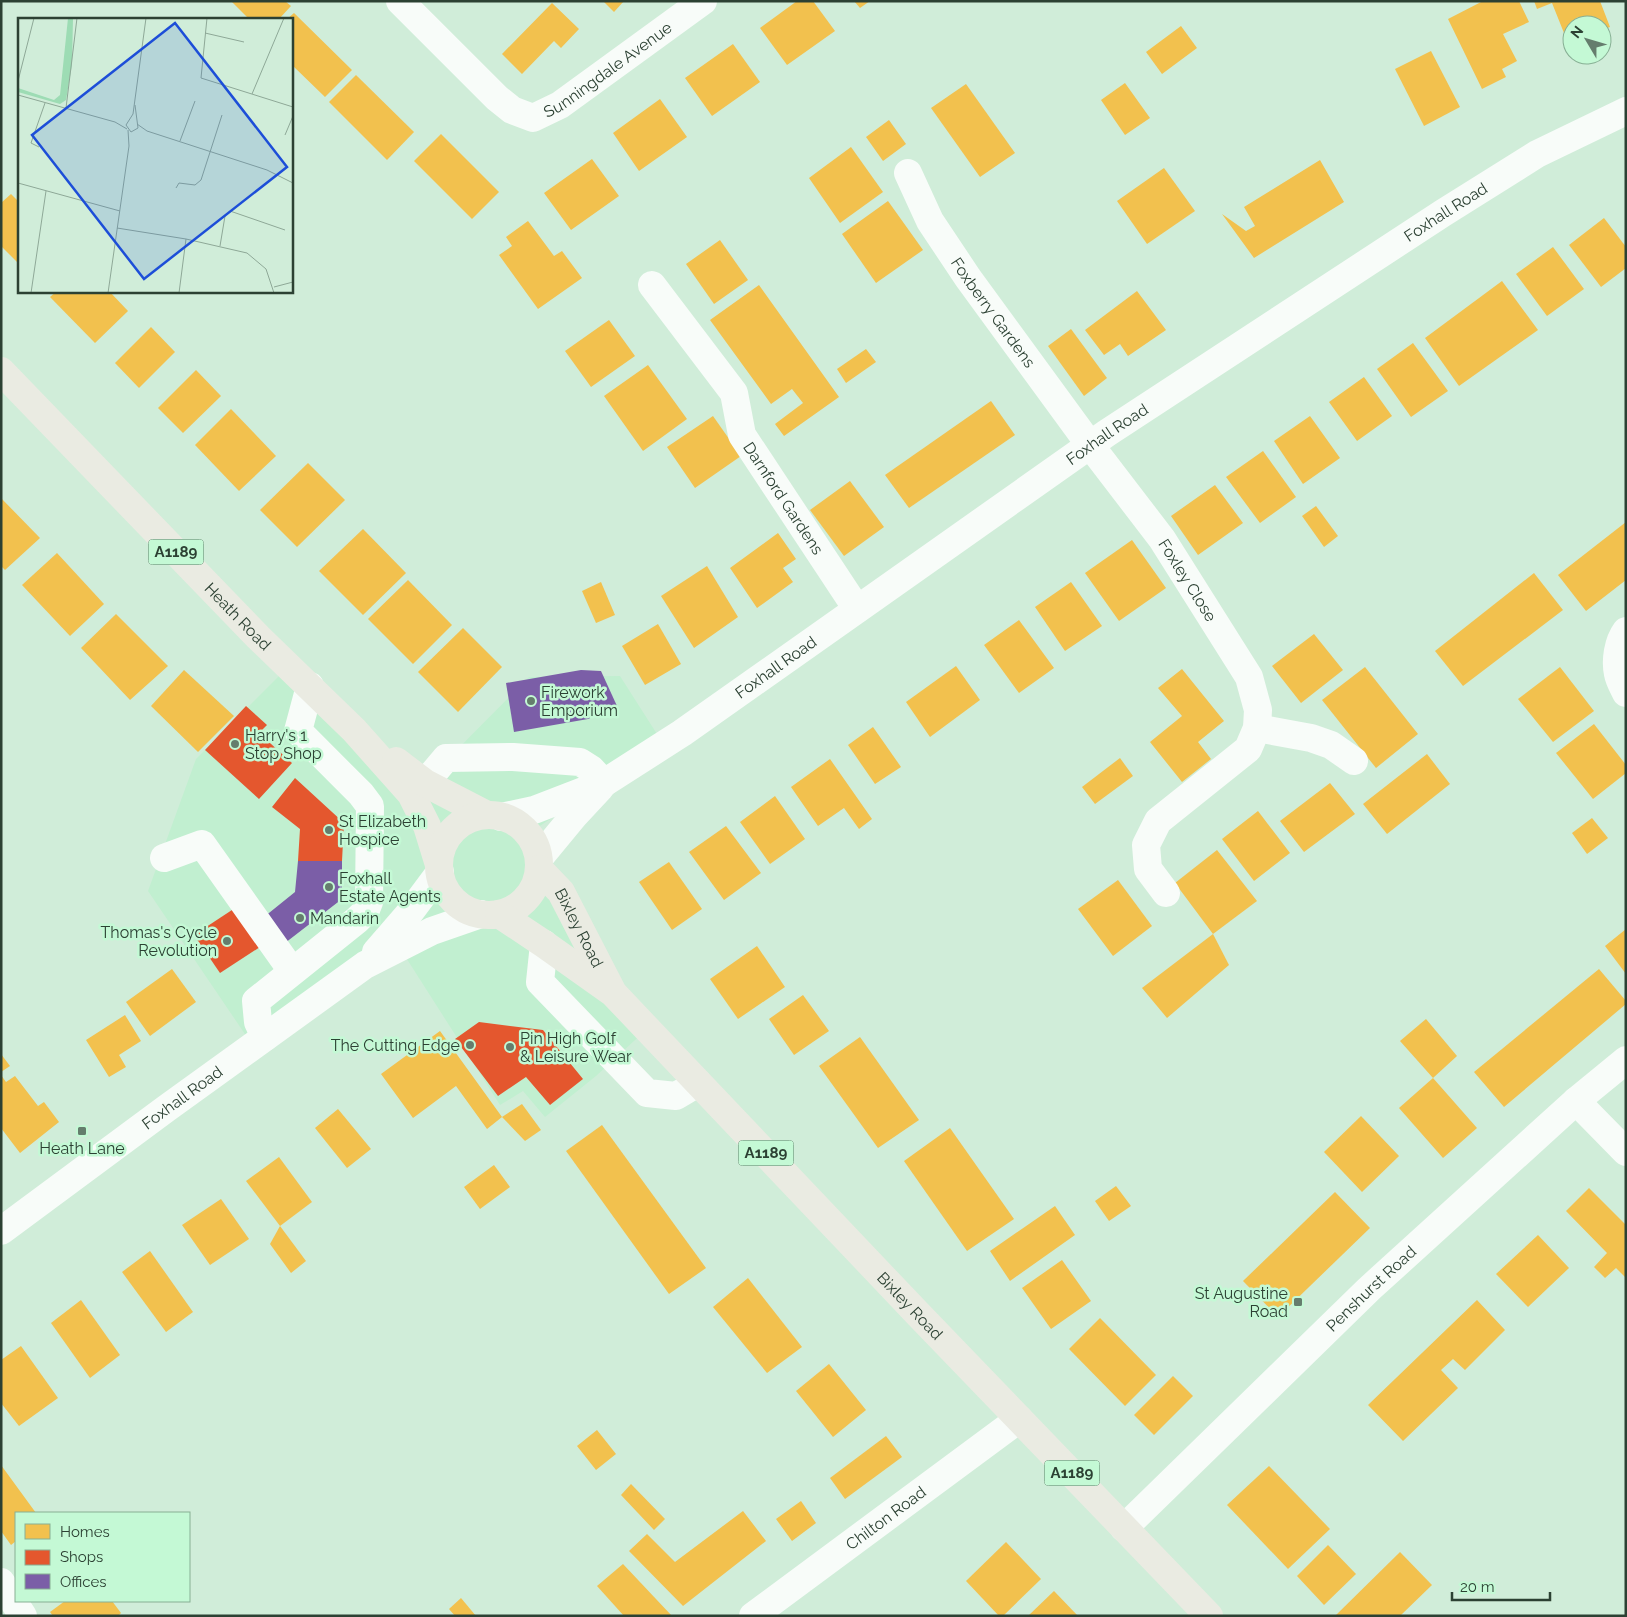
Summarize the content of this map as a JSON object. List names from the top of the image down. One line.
{"streets":{"main road":["A1189","Heath Road","Bixley Road"],"street":["Sunningdale Avenue","Foxhall Road","Foxberry Gardens","Darnford Gardens","Foxley Close","Penshurst Road","Chilton Road"]},"crossings":[["Foxhall Road","Foxberry Gardens"],["Foxhall Road","Darnford Gardens"],["Foxhall Road","Foxley Close"],["Foxhall Road","Heath Road"],["Foxhall Road","Bixley Road"],["Foxberry Gardens","Foxley Close"],["Heath Road","Bixley Road"],["Bixley Road","Penshurst Road"],["Bixley Road","Chilton Road"]],"places":{"other":["Firework Emporium","Harry's 1 Stop Shop","St Elizabeth Hospice","Foxhall Estate Agents","Mandarin","Thomas's Cycle Revolution","The Cutting Edge","Pin High Golf & Leisure Wear"],"transit":["Heath Lane","St Augustine Road"]},"legend":["Homes","Shops","Offices"],"scale_bar":"20 m","north":"top left"}
